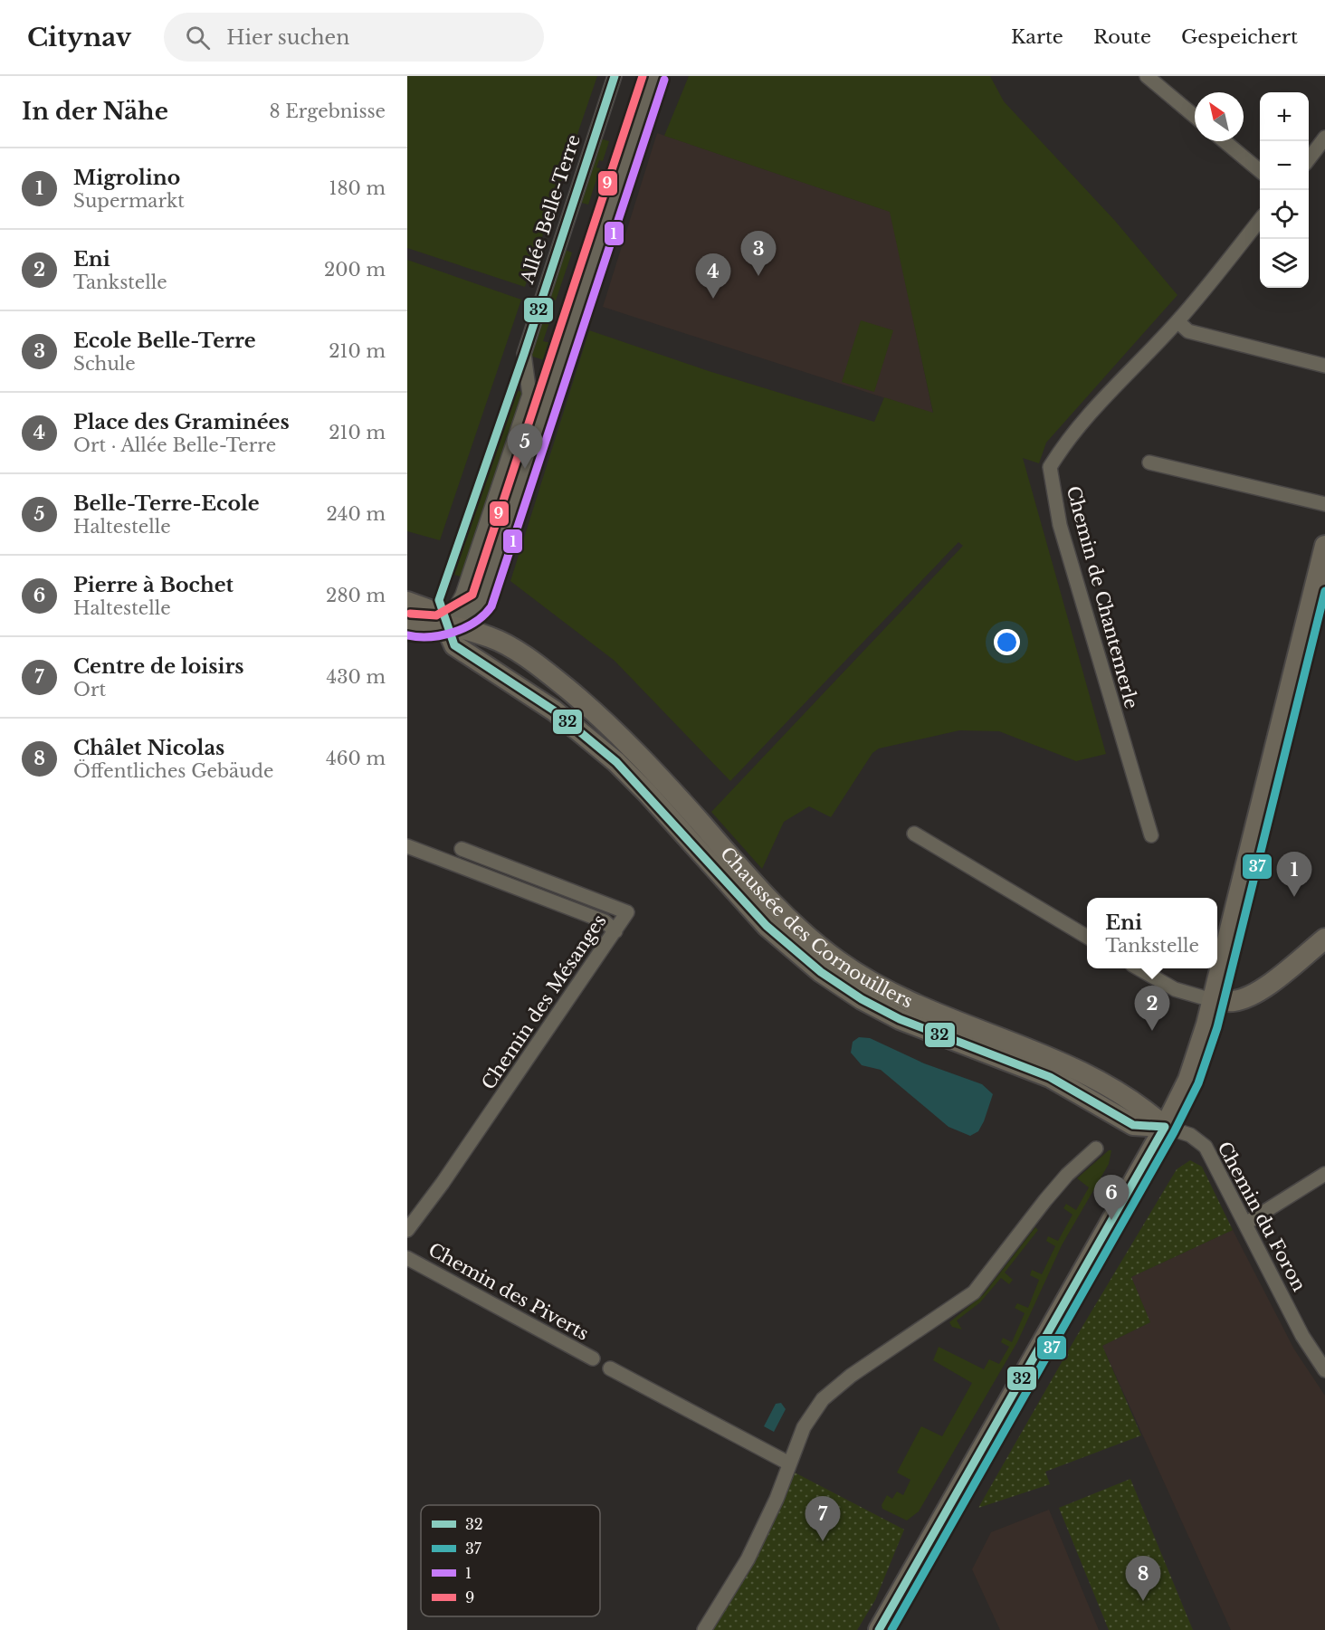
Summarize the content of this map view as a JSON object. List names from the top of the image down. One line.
{"streets":{"street":["Allée Belle-Terre","Chemin de Chantemerle","Chaussée des Cornouillers","Chemin des Mésanges","Chemin du Foron","Chemin des Piverts"]},"crossings":[["Allée Belle-Terre","Chaussée des Cornouillers"],["Chaussée des Cornouillers","Chemin du Foron"]],"lines":["transit line 32","transit line 9","transit line 1","transit line 37"],"legend":["32","37","1","9"],"north":"top left","page":{"header":"Citynav","search":"Hier suchen","nav":["Karte","Route","Gespeichert"],"heading":["In der Nähe","8 Ergebnisse"],"map_buttons":["+","−"],"list":[{"mark":"1","name":"Migrolino","note":"Supermarkt","value":"180 m"},{"mark":"2","name":"Eni","note":"Tankstelle","value":"200 m"},{"mark":"3","name":"Ecole Belle-Terre","note":"Schule","value":"210 m"},{"mark":"4","name":"Place des Graminées","note":"Ort · Allée Belle-Terre","value":"210 m"},{"mark":"5","name":"Belle-Terre-Ecole","note":"Haltestelle","value":"240 m"},{"mark":"6","name":"Pierre à Bochet","note":"Haltestelle","value":"280 m"},{"mark":"7","name":"Centre de loisirs","note":"Ort","value":"430 m"},{"mark":"8","name":"Châlet Nicolas","note":"Öffentliches Gebäude","value":"460 m"}],"pins":["3","4","5","1","2","6","7","8"],"popup":["Eni","Tankstelle"]}}
